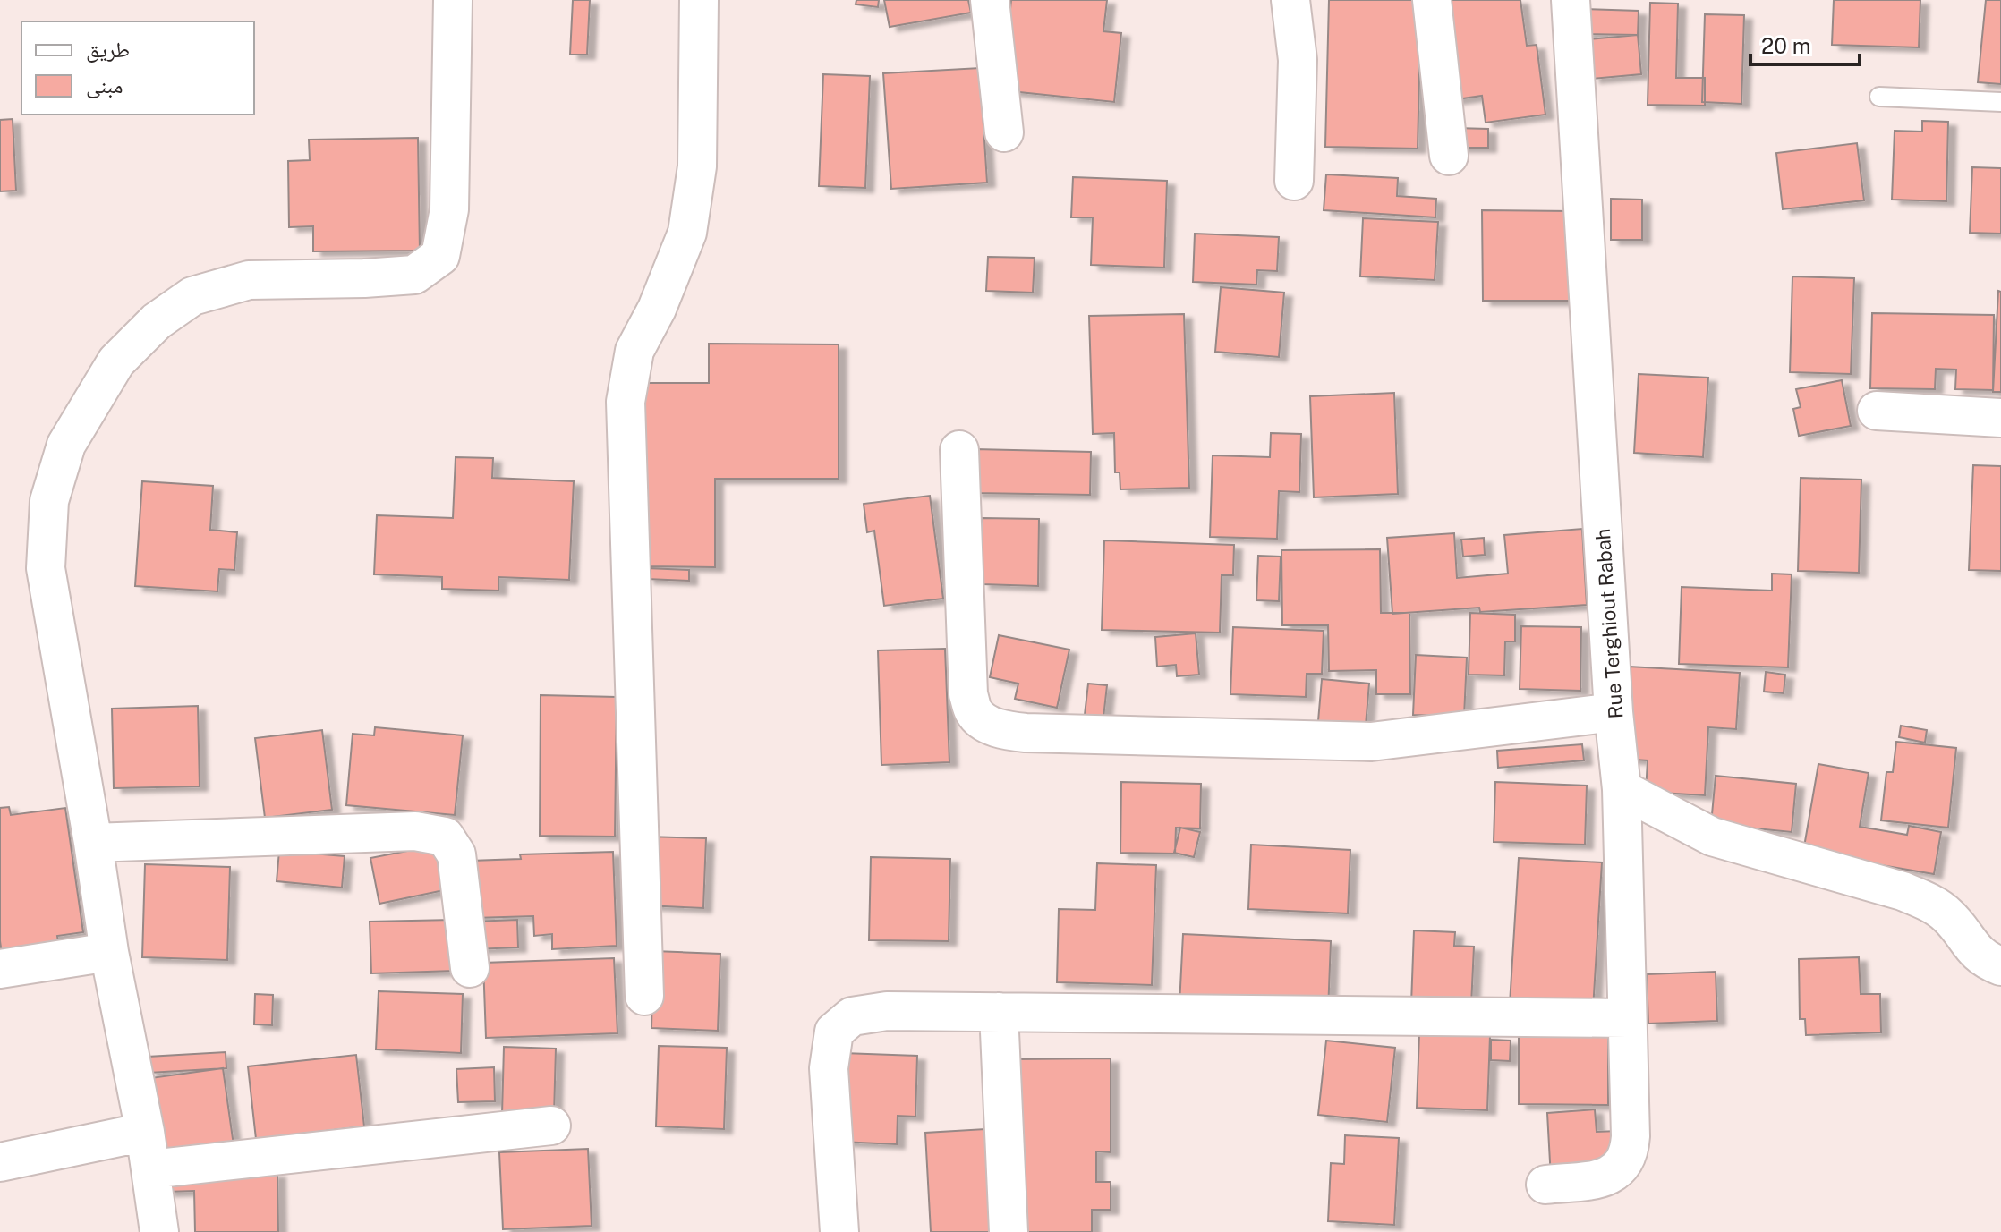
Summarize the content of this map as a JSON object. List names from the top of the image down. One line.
{"streets":{"street":["Rue Terghiout Rabah"]},"legend":["طريق","مبنى"],"scale_bar":"20 m"}
